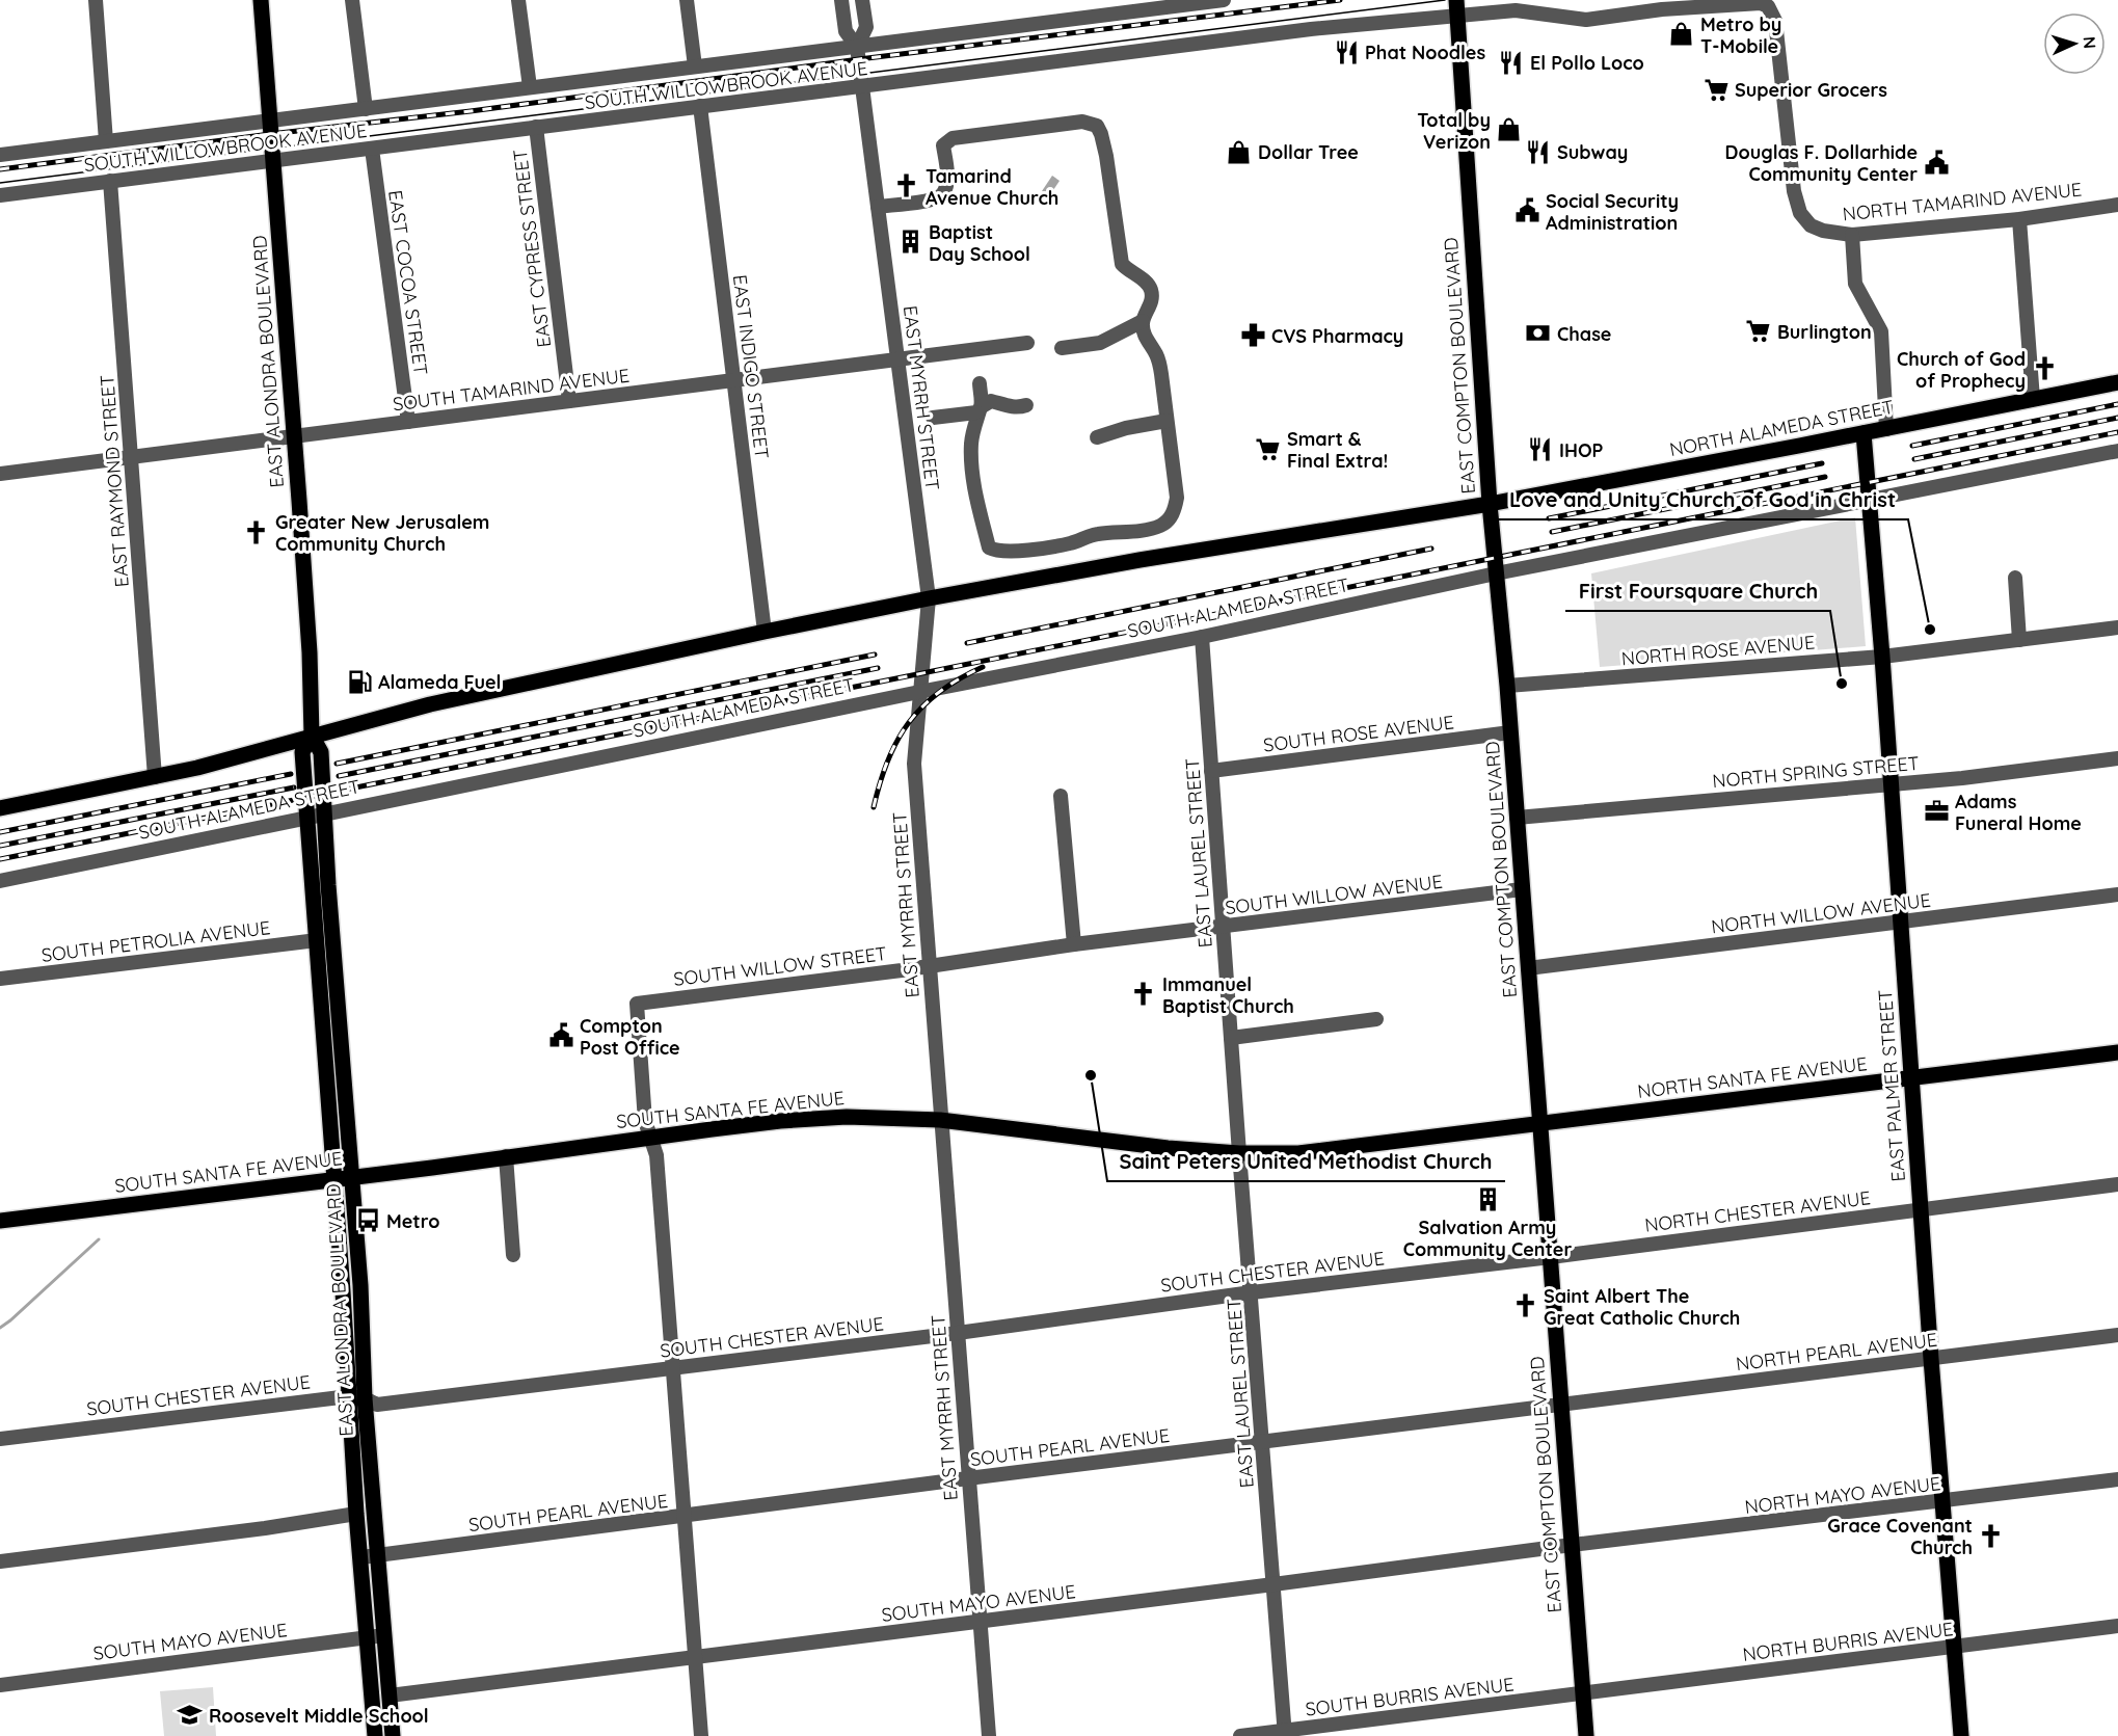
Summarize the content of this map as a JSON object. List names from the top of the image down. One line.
{"streets":{"main road":["EAST ALONDRA BOULEVARD","EAST COMPTON BOULEVARD","NORTH ALAMEDA STREET","NORTH SANTA FE AVENUE","EAST PALMER STREET","SOUTH SANTA FE AVENUE"],"street":["SOUTH WILLOWBROOK AVENUE","NORTH TAMARIND AVENUE","EAST CYPRESS STREET","EAST COCOA STREET","EAST INDIGO STREET","SOUTH TAMARIND AVENUE","EAST MYRRH STREET","EAST RAYMOND STREET","SOUTH ALAMEDA STREET","NORTH ROSE AVENUE","SOUTH ROSE AVENUE","NORTH SPRING STREET","EAST LAUREL STREET","SOUTH WILLOW AVENUE","NORTH WILLOW AVENUE","SOUTH PETROLIA AVENUE","SOUTH WILLOW STREET","NORTH CHESTER AVENUE","SOUTH CHESTER AVENUE","NORTH PEARL AVENUE","SOUTH PEARL AVENUE","NORTH MAYO AVENUE","SOUTH MAYO AVENUE","NORTH BURRIS AVENUE","SOUTH BURRIS AVENUE"]},"crossings":[["SOUTH WILLOWBROOK AVENUE","NORTH TAMARIND AVENUE"],["SOUTH WILLOWBROOK AVENUE","EAST CYPRESS STREET"],["SOUTH WILLOWBROOK AVENUE","EAST COCOA STREET"],["SOUTH WILLOWBROOK AVENUE","EAST ALONDRA BOULEVARD"],["SOUTH WILLOWBROOK AVENUE","EAST COMPTON BOULEVARD"],["SOUTH WILLOWBROOK AVENUE","EAST INDIGO STREET"],["SOUTH WILLOWBROOK AVENUE","EAST MYRRH STREET"],["SOUTH WILLOWBROOK AVENUE","EAST RAYMOND STREET"],["EAST CYPRESS STREET","SOUTH TAMARIND AVENUE"],["EAST COCOA STREET","SOUTH TAMARIND AVENUE"],["EAST ALONDRA BOULEVARD","SOUTH TAMARIND AVENUE"],["EAST ALONDRA BOULEVARD","SOUTH ALAMEDA STREET"],["EAST ALONDRA BOULEVARD","SOUTH PETROLIA AVENUE"],["EAST ALONDRA BOULEVARD","SOUTH SANTA FE AVENUE"],["EAST ALONDRA BOULEVARD","SOUTH CHESTER AVENUE"],["EAST ALONDRA BOULEVARD","SOUTH PEARL AVENUE"],["EAST ALONDRA BOULEVARD","SOUTH MAYO AVENUE"],["EAST COMPTON BOULEVARD","NORTH ALAMEDA STREET"],["EAST COMPTON BOULEVARD","SOUTH ALAMEDA STREET"],["EAST COMPTON BOULEVARD","NORTH ROSE AVENUE"],["EAST COMPTON BOULEVARD","SOUTH ROSE AVENUE"],["EAST COMPTON BOULEVARD","NORTH SPRING STREET"],["EAST COMPTON BOULEVARD","SOUTH WILLOW AVENUE"],["EAST COMPTON BOULEVARD","NORTH WILLOW AVENUE"],["EAST COMPTON BOULEVARD","NORTH SANTA FE AVENUE"],["EAST COMPTON BOULEVARD","SOUTH SANTA FE AVENUE"],["EAST COMPTON BOULEVARD","NORTH CHESTER AVENUE"],["EAST COMPTON BOULEVARD","SOUTH CHESTER AVENUE"],["EAST COMPTON BOULEVARD","NORTH PEARL AVENUE"],["EAST COMPTON BOULEVARD","SOUTH PEARL AVENUE"],["EAST COMPTON BOULEVARD","NORTH MAYO AVENUE"],["EAST COMPTON BOULEVARD","SOUTH MAYO AVENUE"],["EAST COMPTON BOULEVARD","NORTH BURRIS AVENUE"],["EAST COMPTON BOULEVARD","SOUTH BURRIS AVENUE"],["EAST INDIGO STREET","SOUTH TAMARIND AVENUE"],["SOUTH TAMARIND AVENUE","EAST MYRRH STREET"],["SOUTH TAMARIND AVENUE","EAST RAYMOND STREET"],["EAST MYRRH STREET","SOUTH ALAMEDA STREET"],["EAST MYRRH STREET","SOUTH WILLOW AVENUE"],["EAST MYRRH STREET","SOUTH WILLOW STREET"],["EAST MYRRH STREET","SOUTH SANTA FE AVENUE"],["EAST MYRRH STREET","SOUTH CHESTER AVENUE"],["EAST MYRRH STREET","SOUTH PEARL AVENUE"],["EAST MYRRH STREET","SOUTH MAYO AVENUE"],["NORTH ALAMEDA STREET","EAST PALMER STREET"],["SOUTH ALAMEDA STREET","EAST LAUREL STREET"],["NORTH ROSE AVENUE","EAST PALMER STREET"],["SOUTH ROSE AVENUE","EAST LAUREL STREET"],["NORTH SPRING STREET","EAST PALMER STREET"],["EAST LAUREL STREET","SOUTH WILLOW AVENUE"],["EAST LAUREL STREET","SOUTH SANTA FE AVENUE"],["EAST LAUREL STREET","SOUTH CHESTER AVENUE"],["EAST LAUREL STREET","SOUTH PEARL AVENUE"],["EAST LAUREL STREET","SOUTH MAYO AVENUE"],["EAST LAUREL STREET","SOUTH BURRIS AVENUE"],["SOUTH WILLOW AVENUE","SOUTH WILLOW STREET"],["NORTH WILLOW AVENUE","EAST PALMER STREET"],["SOUTH WILLOW STREET","SOUTH SANTA FE AVENUE"],["NORTH SANTA FE AVENUE","EAST PALMER STREET"],["NORTH SANTA FE AVENUE","SOUTH SANTA FE AVENUE"],["EAST PALMER STREET","NORTH CHESTER AVENUE"],["EAST PALMER STREET","NORTH PEARL AVENUE"],["EAST PALMER STREET","NORTH MAYO AVENUE"],["EAST PALMER STREET","NORTH BURRIS AVENUE"],["NORTH CHESTER AVENUE","SOUTH CHESTER AVENUE"],["NORTH PEARL AVENUE","SOUTH PEARL AVENUE"],["NORTH MAYO AVENUE","SOUTH MAYO AVENUE"],["NORTH BURRIS AVENUE","SOUTH BURRIS AVENUE"]],"places":{"shop":["Metro by T-Mobile","Total by Verizon","Dollar Tree"],"restaurant":["Phat Noodles","El Pollo Loco","Subway","IHOP"],"supermarket":["Superior Grocers","Burlington","Smart & Final Extra!"],"public building":["Douglas F. Dollarhide Community Center","Social Security Administration","Compton Post Office"],"church":["Tamarind Avenue Church","Church of God of Prophecy","Greater New Jerusalem Community Church","Immanuel Baptist Church","Saint Albert The Great Catholic Church","Grace Covenant Church"],"building":["Baptist Day School","Salvation Army Community Center"],"bank":["Chase"],"pharmacy":["CVS Pharmacy"],"other":["Love and Unity Church of God in Christ","First Foursquare Church","Saint Peters United Methodist Church"],"fuel station":["Alameda Fuel"],"office":["Adams Funeral Home"],"bus stop":["Metro"],"school or university":["Roosevelt Middle School"]},"north":"right"}
